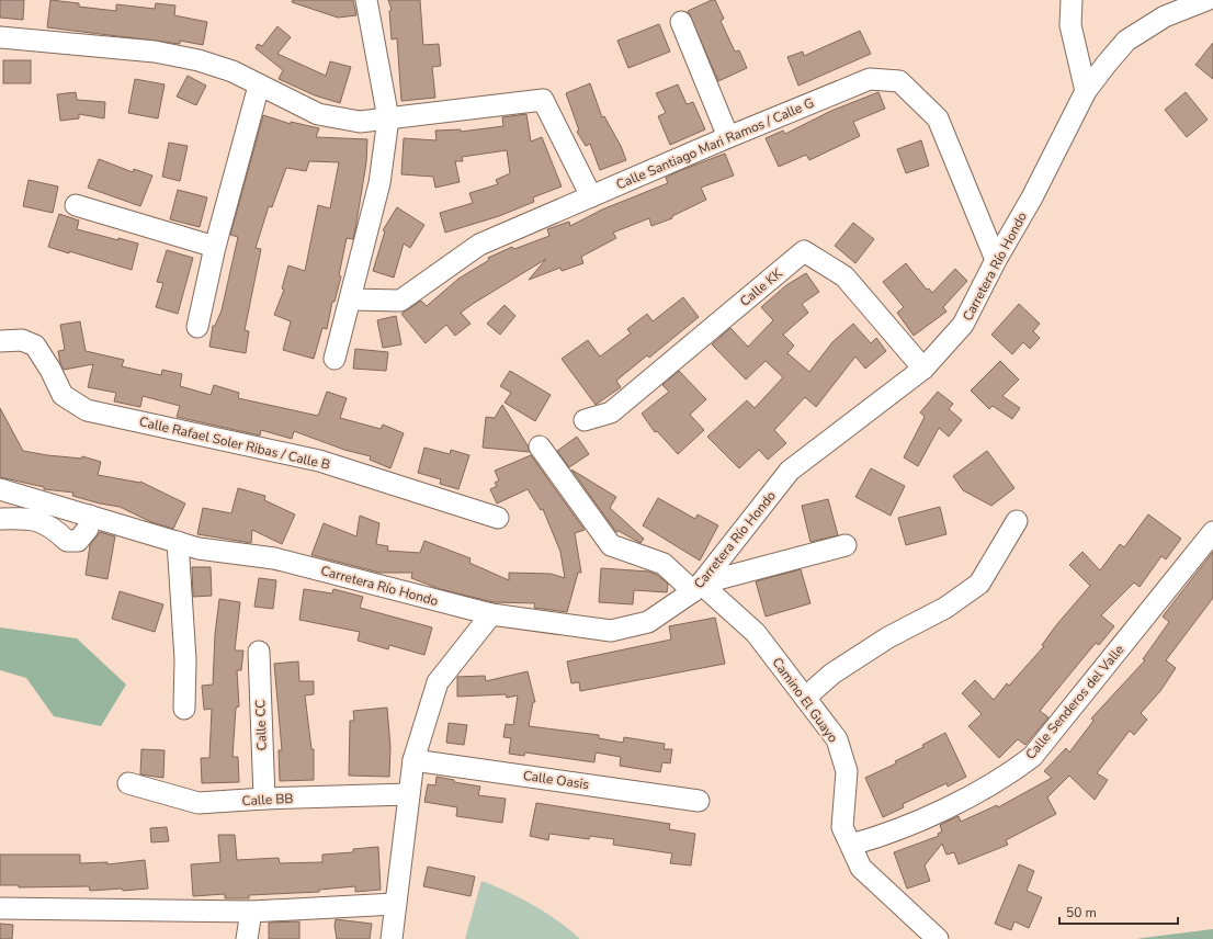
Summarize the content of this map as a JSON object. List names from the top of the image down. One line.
{"streets":{"street":["Calle Santiago Mari Ramos / Calle G","Carretera Río Hondo","Calle KK","Calle Rafael Soler Ribas / Calle B","Camino El Guayo","Calle Senderos del Valle","Calle CC","Calle Oasis","Calle BB"]},"crossings":[["Calle Santiago Mari Ramos / Calle G","Carretera Río Hondo"],["Carretera Río Hondo","Calle KK"],["Carretera Río Hondo","Camino El Guayo"],["Camino El Guayo","Calle Senderos del Valle"],["Calle CC","Calle BB"]],"scale_bar":"50 m"}
